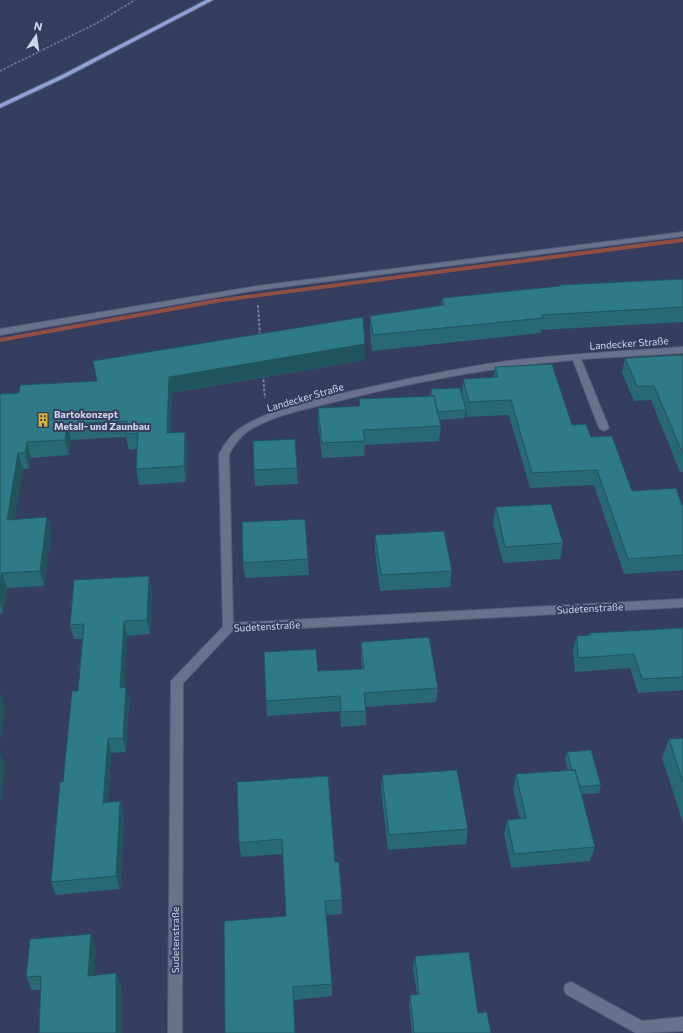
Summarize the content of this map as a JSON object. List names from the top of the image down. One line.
{"streets":{"street":["Landecker Straße","Sudetenstraße"]},"crossings":[["Landecker Straße","Sudetenstraße"]],"places":{"building":["Bartokonzept Metall- und Zaunbau"]},"north":"top"}
